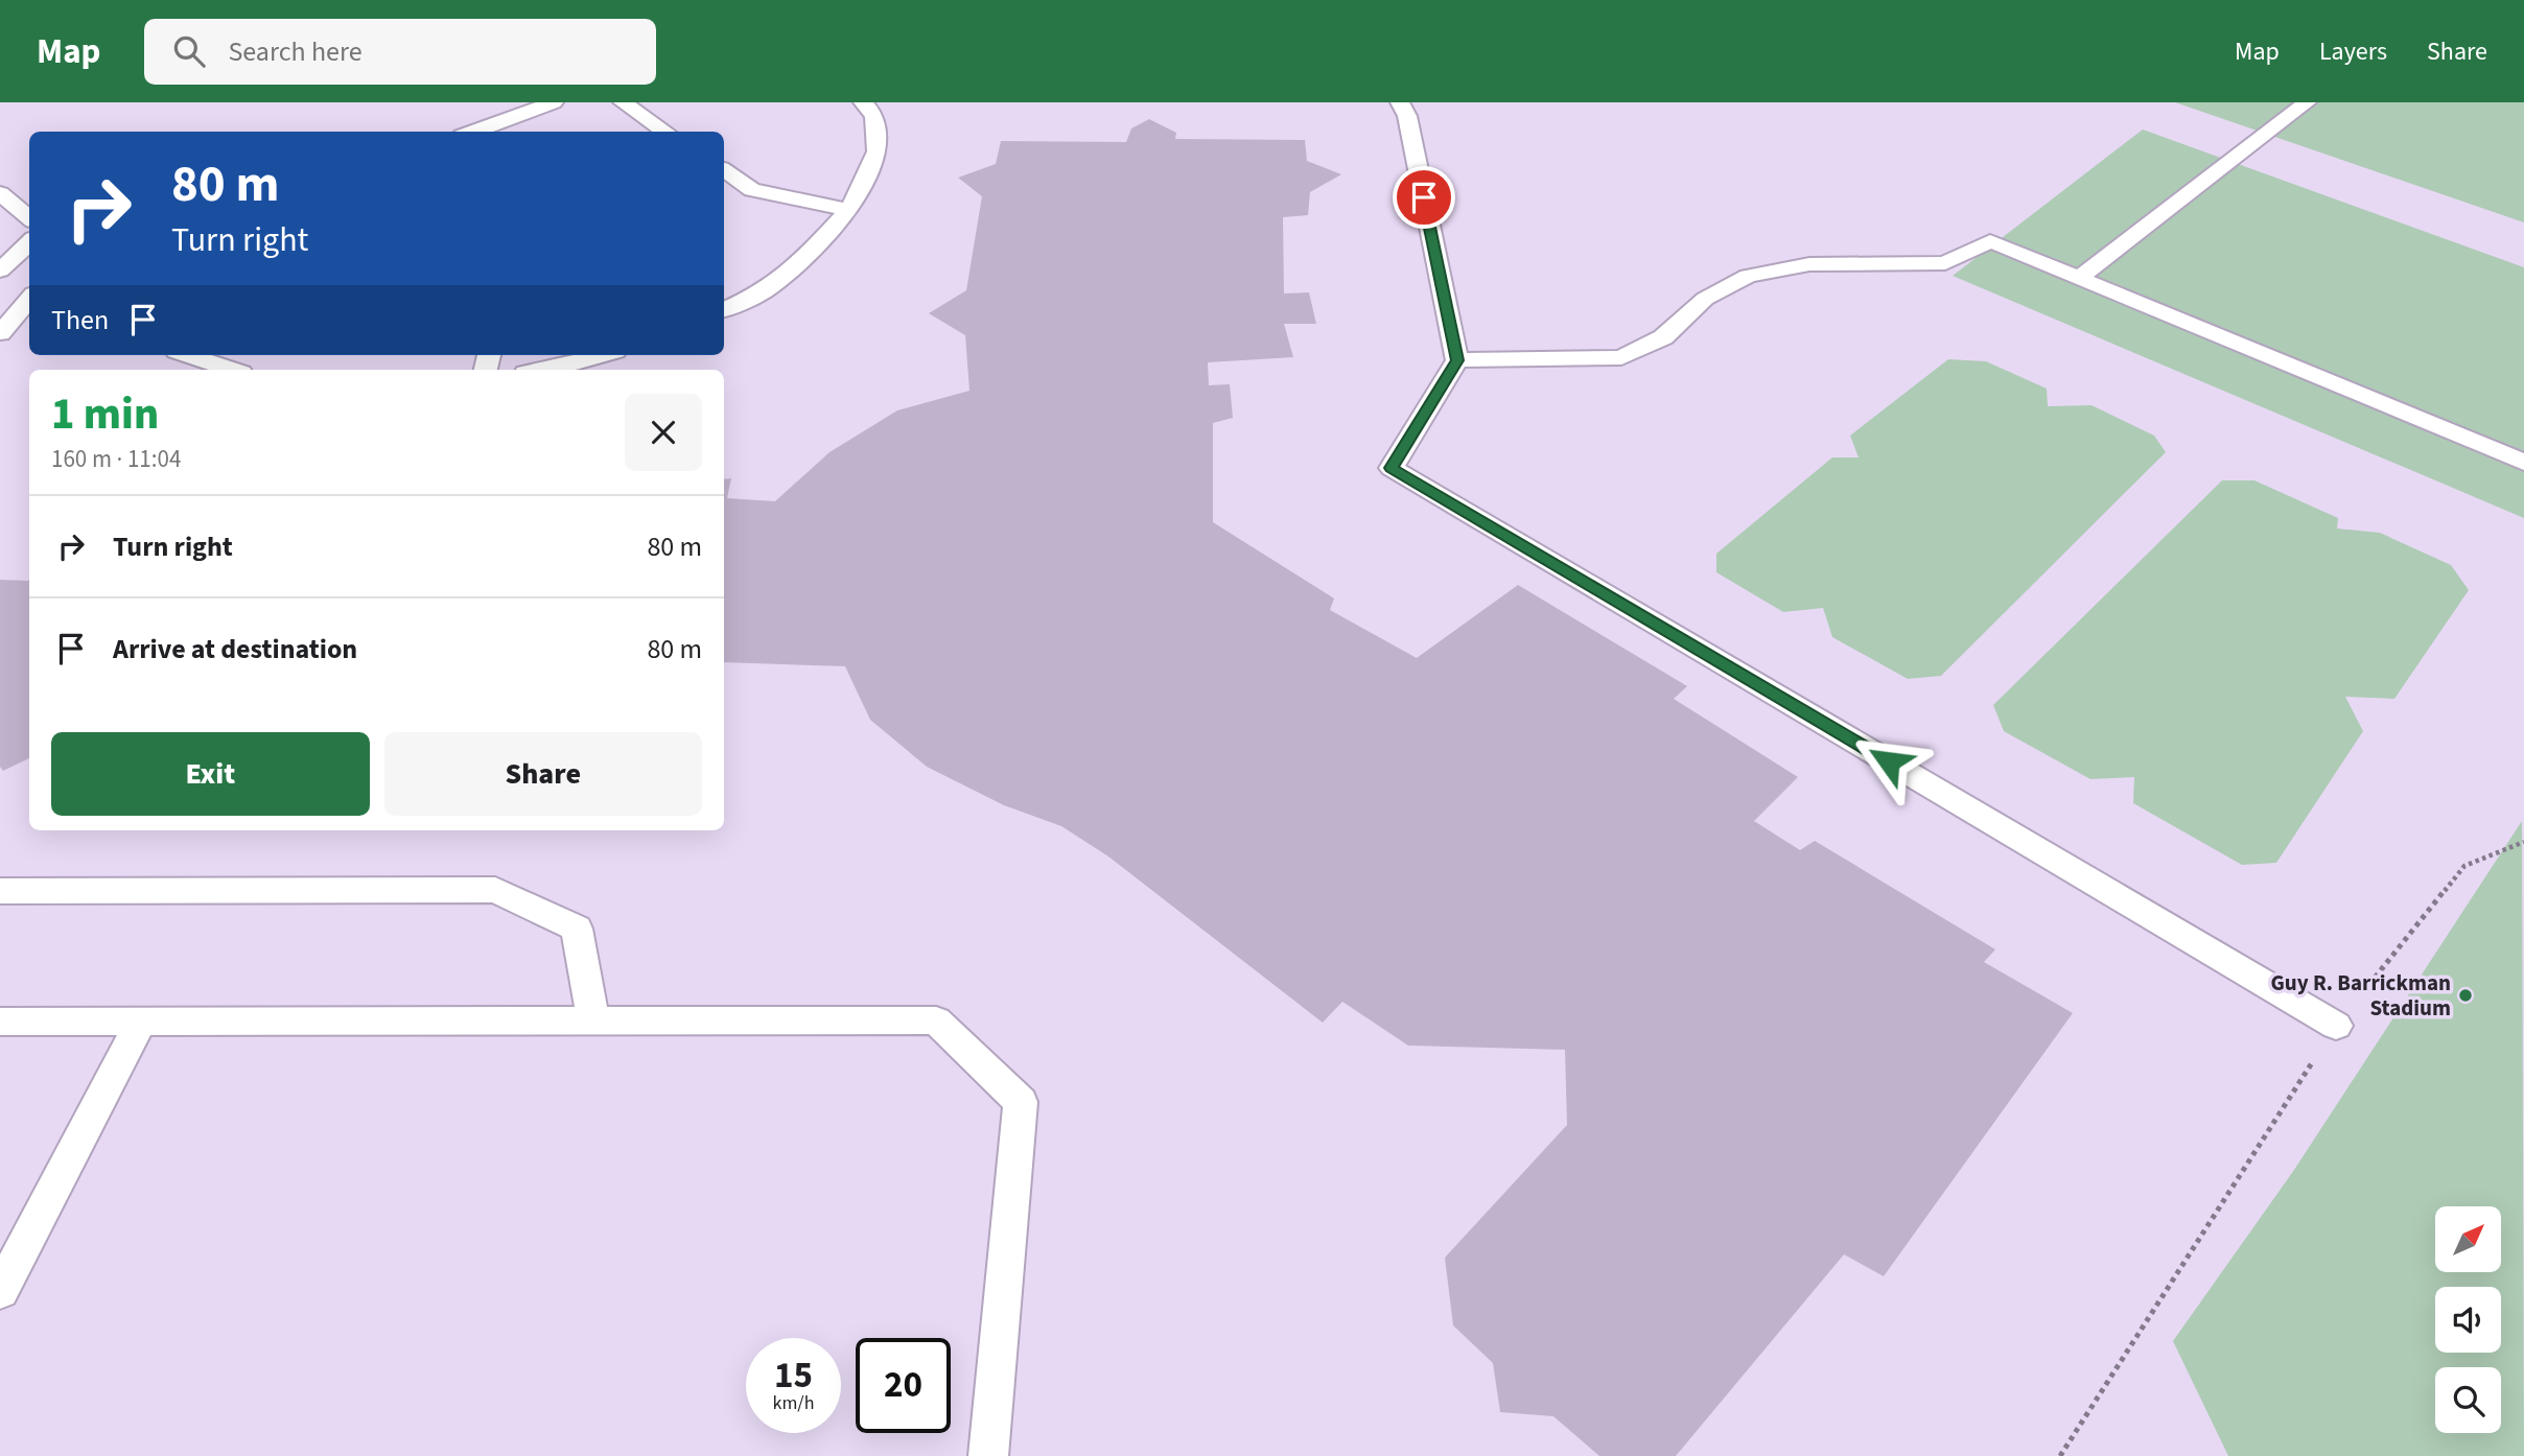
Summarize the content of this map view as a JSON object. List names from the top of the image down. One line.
{"places":["Guy R. Barrickman Stadium"],"north":"top right","page":{"header":"Map","search":"Search here","nav":["Map","Layers","Share"],"turn":["80 m","Turn right"],"then":"Then","heading":["1 min","160 m · 11:04"],"list":[{"name":"Turn right","value":"80 m"},{"name":"Arrive at destination","value":"80 m"}],"buttons":["Exit","Share"],"speed":"15 km/h","limit":"20"}}
